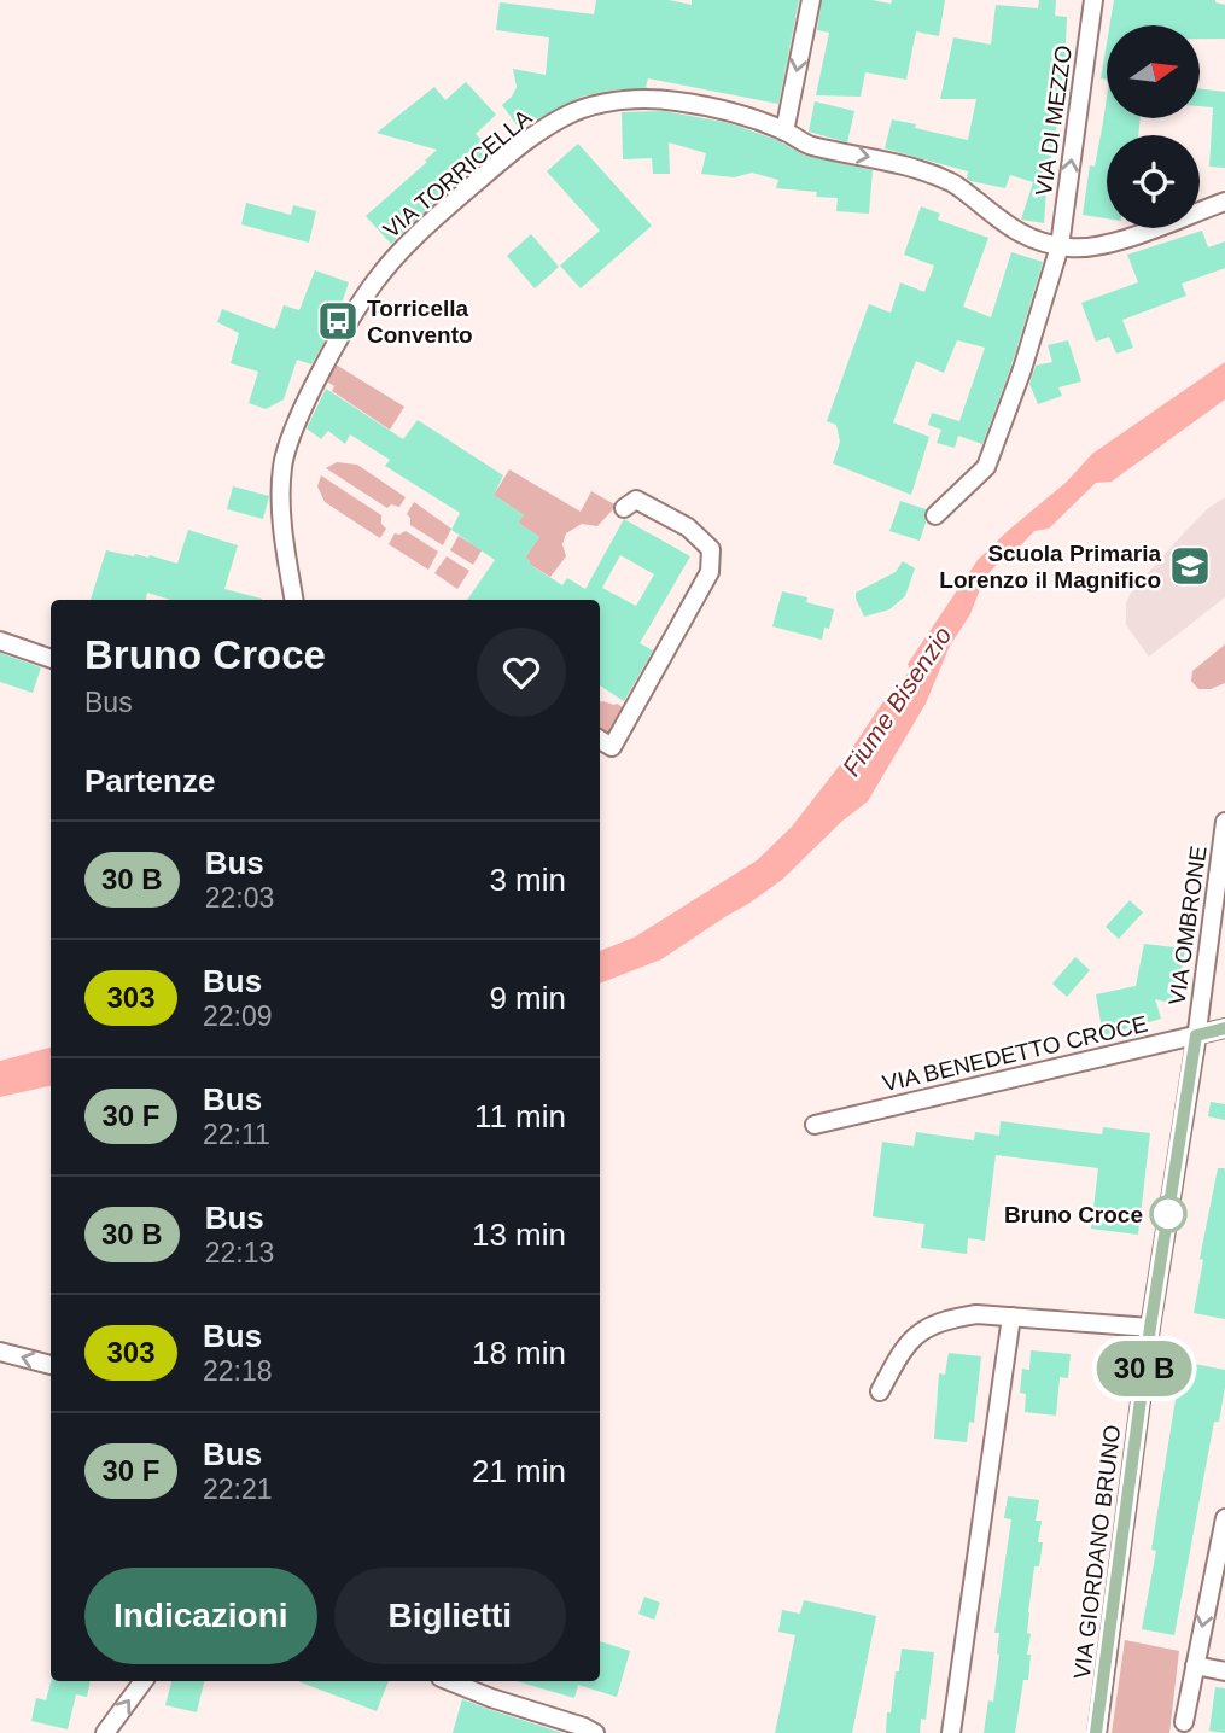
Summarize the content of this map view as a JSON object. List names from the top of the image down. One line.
{"streets":{"street":["VIA DI MEZZO","VIA TORRICELLA","VIA OMBRONE","VIA BENEDETTO CROCE","VIA GIORDANO BRUNO"]},"crossings":[["VIA DI MEZZO","VIA TORRICELLA"],["VIA OMBRONE","VIA BENEDETTO CROCE"],["VIA OMBRONE","VIA GIORDANO BRUNO"],["VIA BENEDETTO CROCE","VIA GIORDANO BRUNO"]],"one_way":["VIA DI MEZZO"],"water":["Fiume Bisenzio"],"places":{"bus stop":["Torricella Convento"],"school or university":["Scuola Primaria Lorenzo il Magnifico"],"other":["Bruno Croce"]},"north":"right","page":{"on_map":"30 B","heading":[["Bruno Croce","Bus"],"Partenze"],"list":[{"mark":"30 B","name":"Bus","note":"22:03","value":"3 min"},{"mark":"303","name":"Bus","note":"22:09","value":"9 min"},{"mark":"30 F","name":"Bus","note":"22:11","value":"11 min"},{"mark":"30 B","name":"Bus","note":"22:13","value":"13 min"},{"mark":"303","name":"Bus","note":"22:18","value":"18 min"},{"mark":"30 F","name":"Bus","note":"22:21","value":"21 min"}],"buttons":["Indicazioni","Biglietti"]}}
